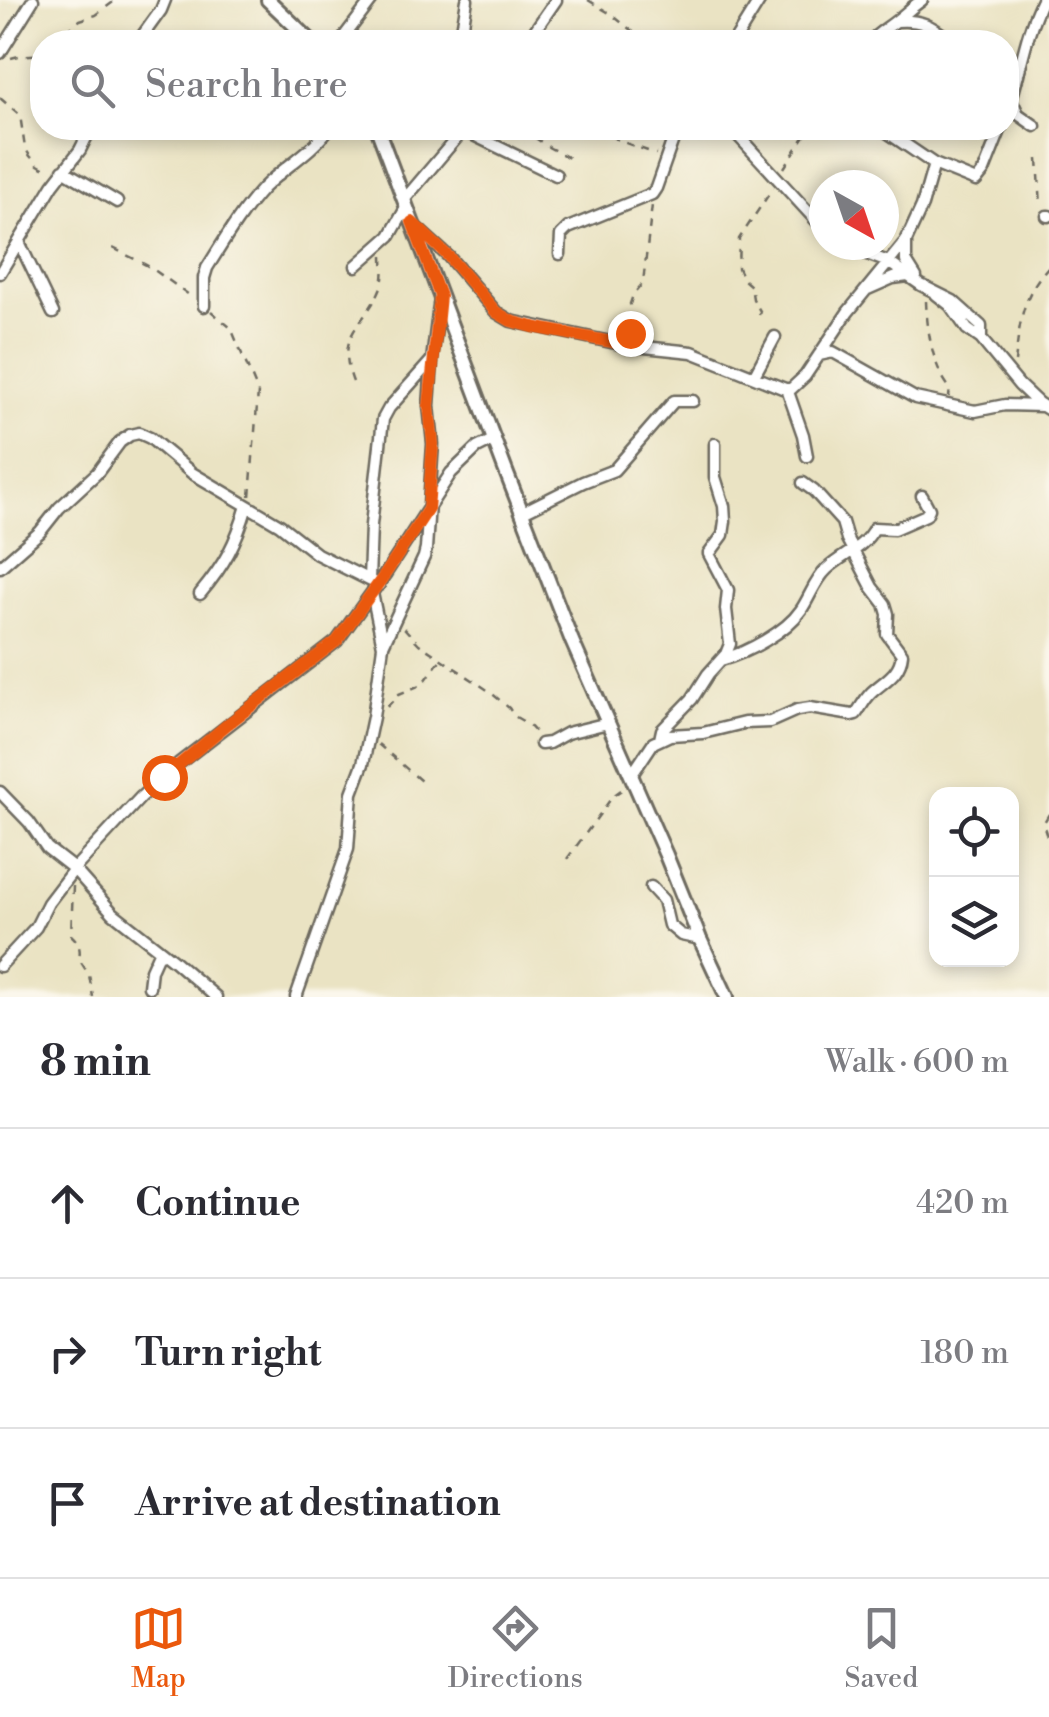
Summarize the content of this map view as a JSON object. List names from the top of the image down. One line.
{"north":"bottom right","page":{"search":"Search here","heading":["8 min","Walk · 600 m"],"list":[["Continue","420 m"],["Turn right","180 m"],"Arrive at destination"],"nav":["Map","Directions","Saved"]}}
